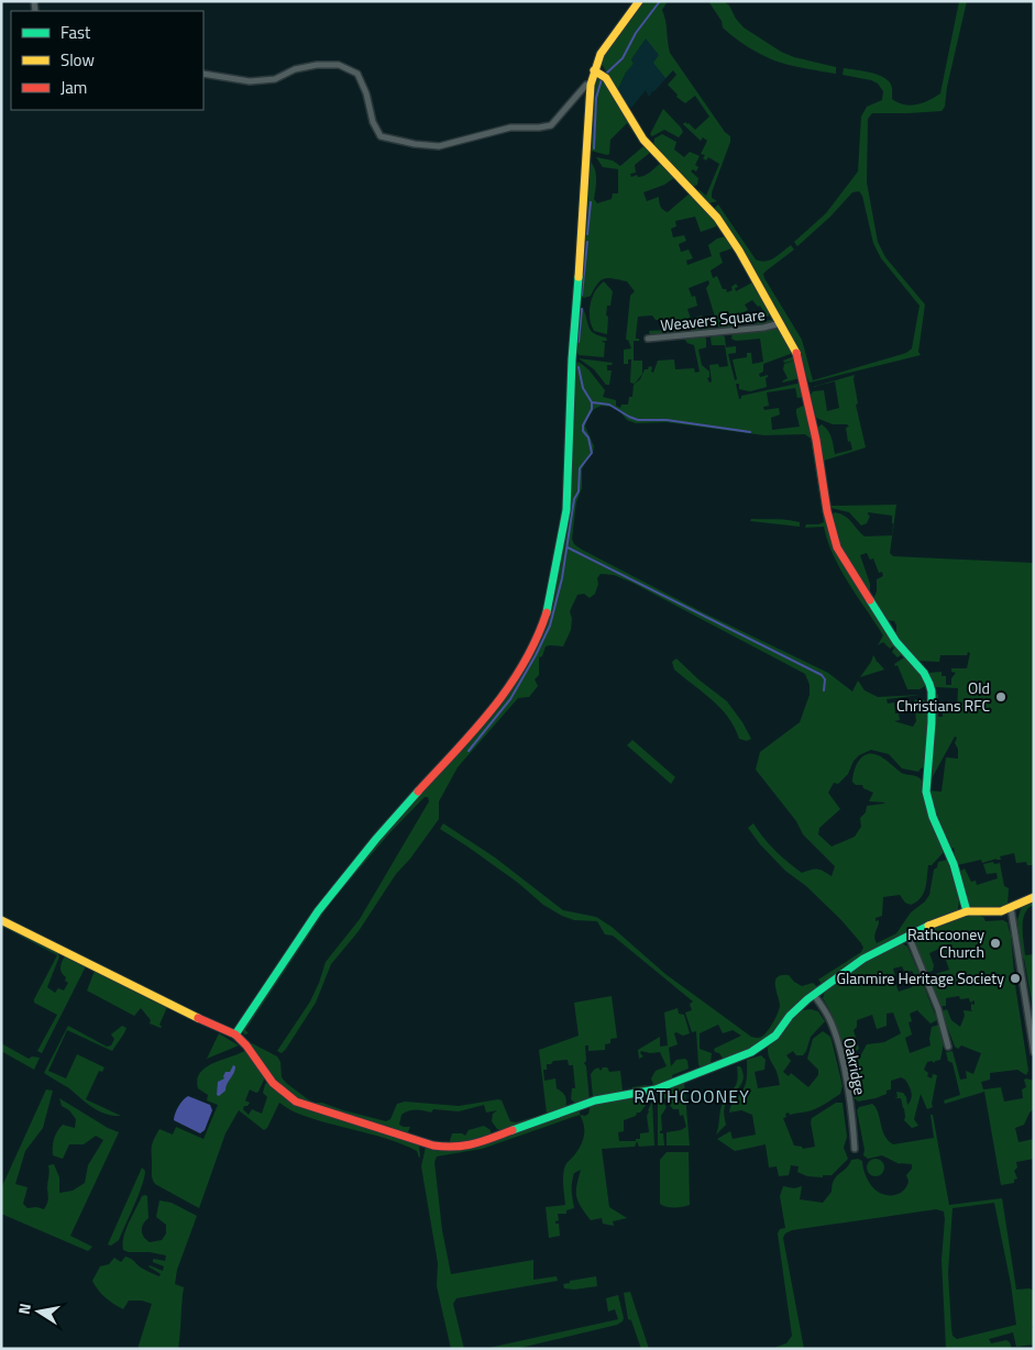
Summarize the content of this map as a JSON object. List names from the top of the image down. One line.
{"streets":{"street":["Weavers Square","Oakridge"]},"districts":["RATHCOONEY"],"places":["Old Christians RFC","Rathcooney Church","Glanmire Heritage Society"],"legend":["Fast","Slow","Jam"],"north":"left"}
